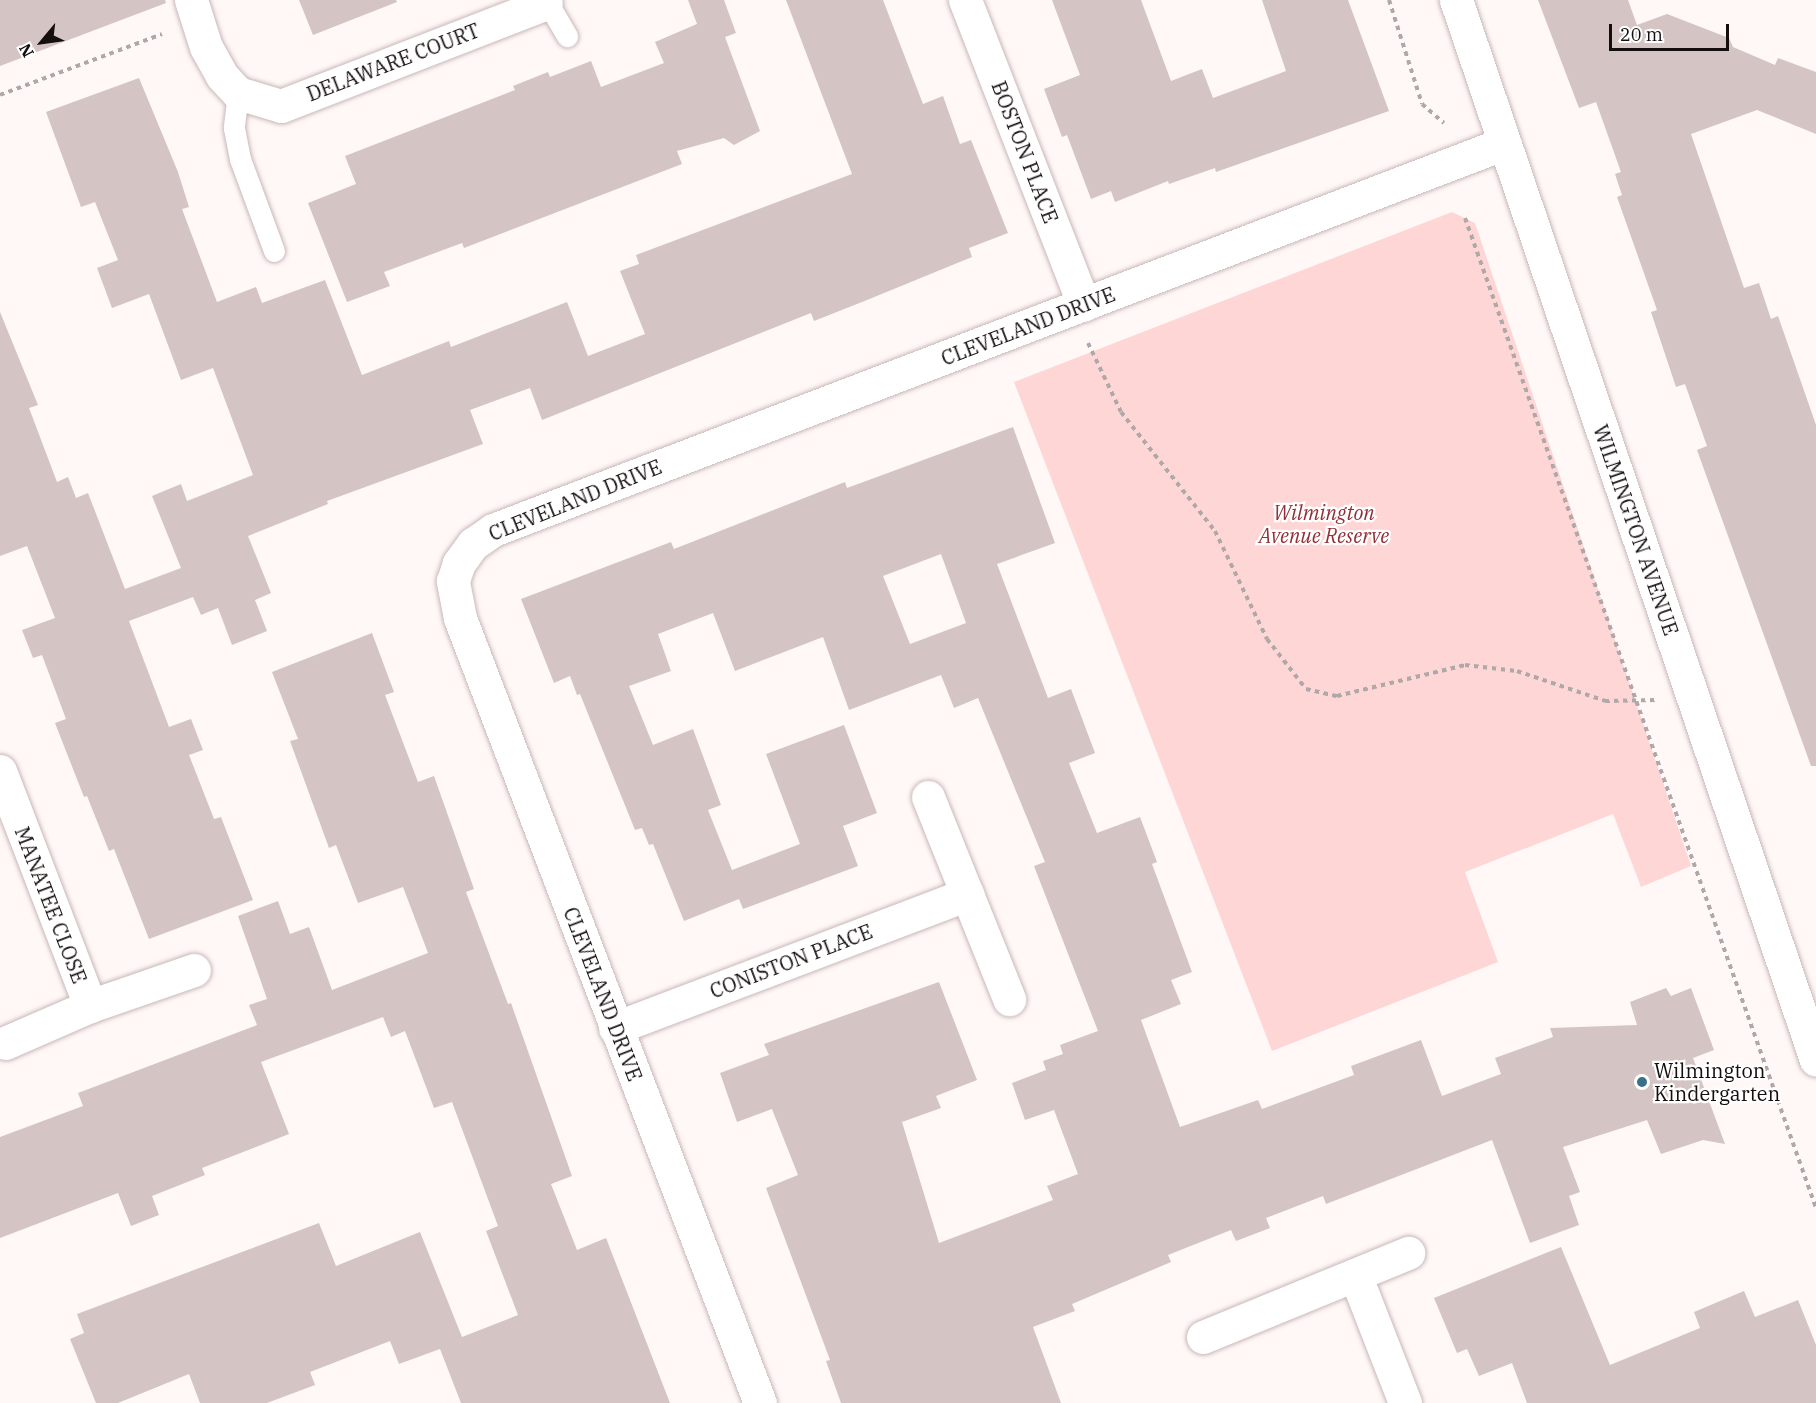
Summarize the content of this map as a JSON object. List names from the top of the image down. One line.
{"streets":{"street":["DELAWARE COURT","BOSTON PLACE","CLEVELAND DRIVE","WILMINGTON AVENUE","MANATEE CLOSE","CONISTON PLACE"]},"crossings":[["BOSTON PLACE","CLEVELAND DRIVE"],["CLEVELAND DRIVE","WILMINGTON AVENUE"],["CLEVELAND DRIVE","CONISTON PLACE"]],"parks":["Wilmington Avenue Reserve"],"places":["Wilmington Kindergarten"],"scale_bar":"20 m","north":"bottom left"}
